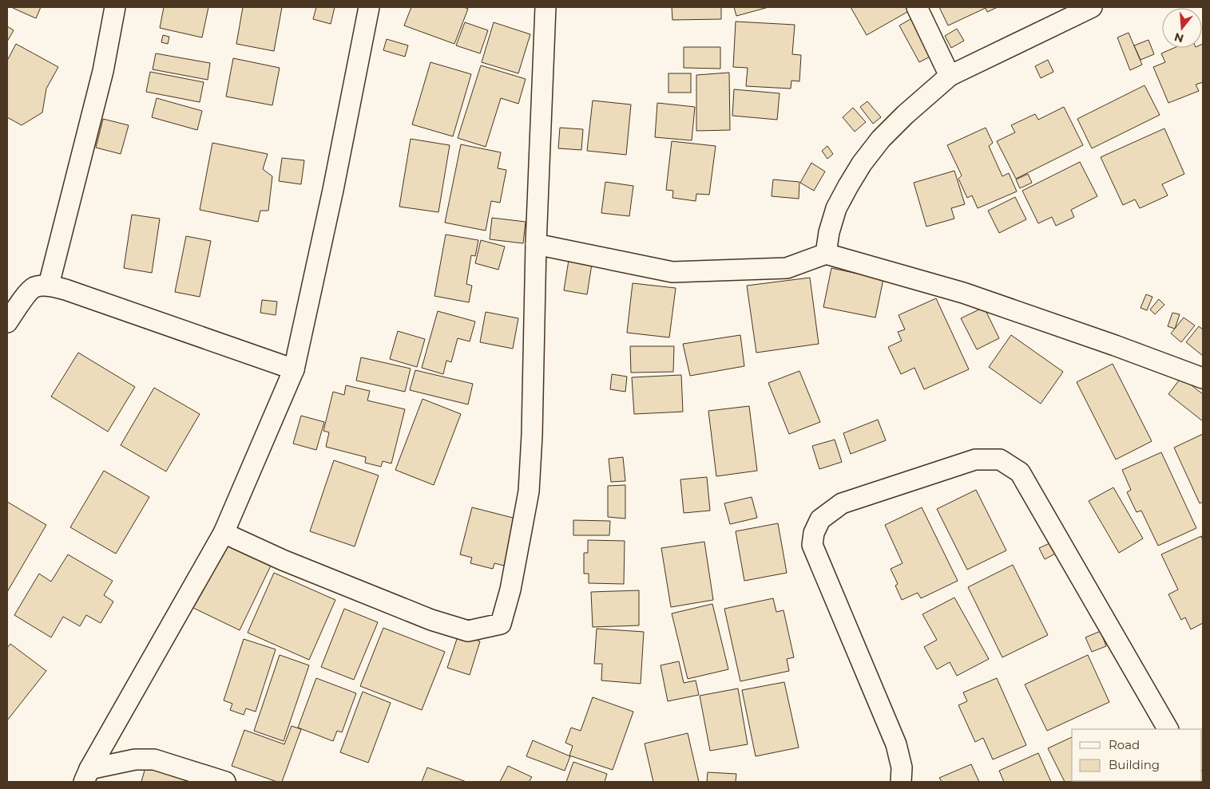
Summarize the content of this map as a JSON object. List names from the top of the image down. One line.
{"legend":["Road","Building"],"north":"bottom"}
